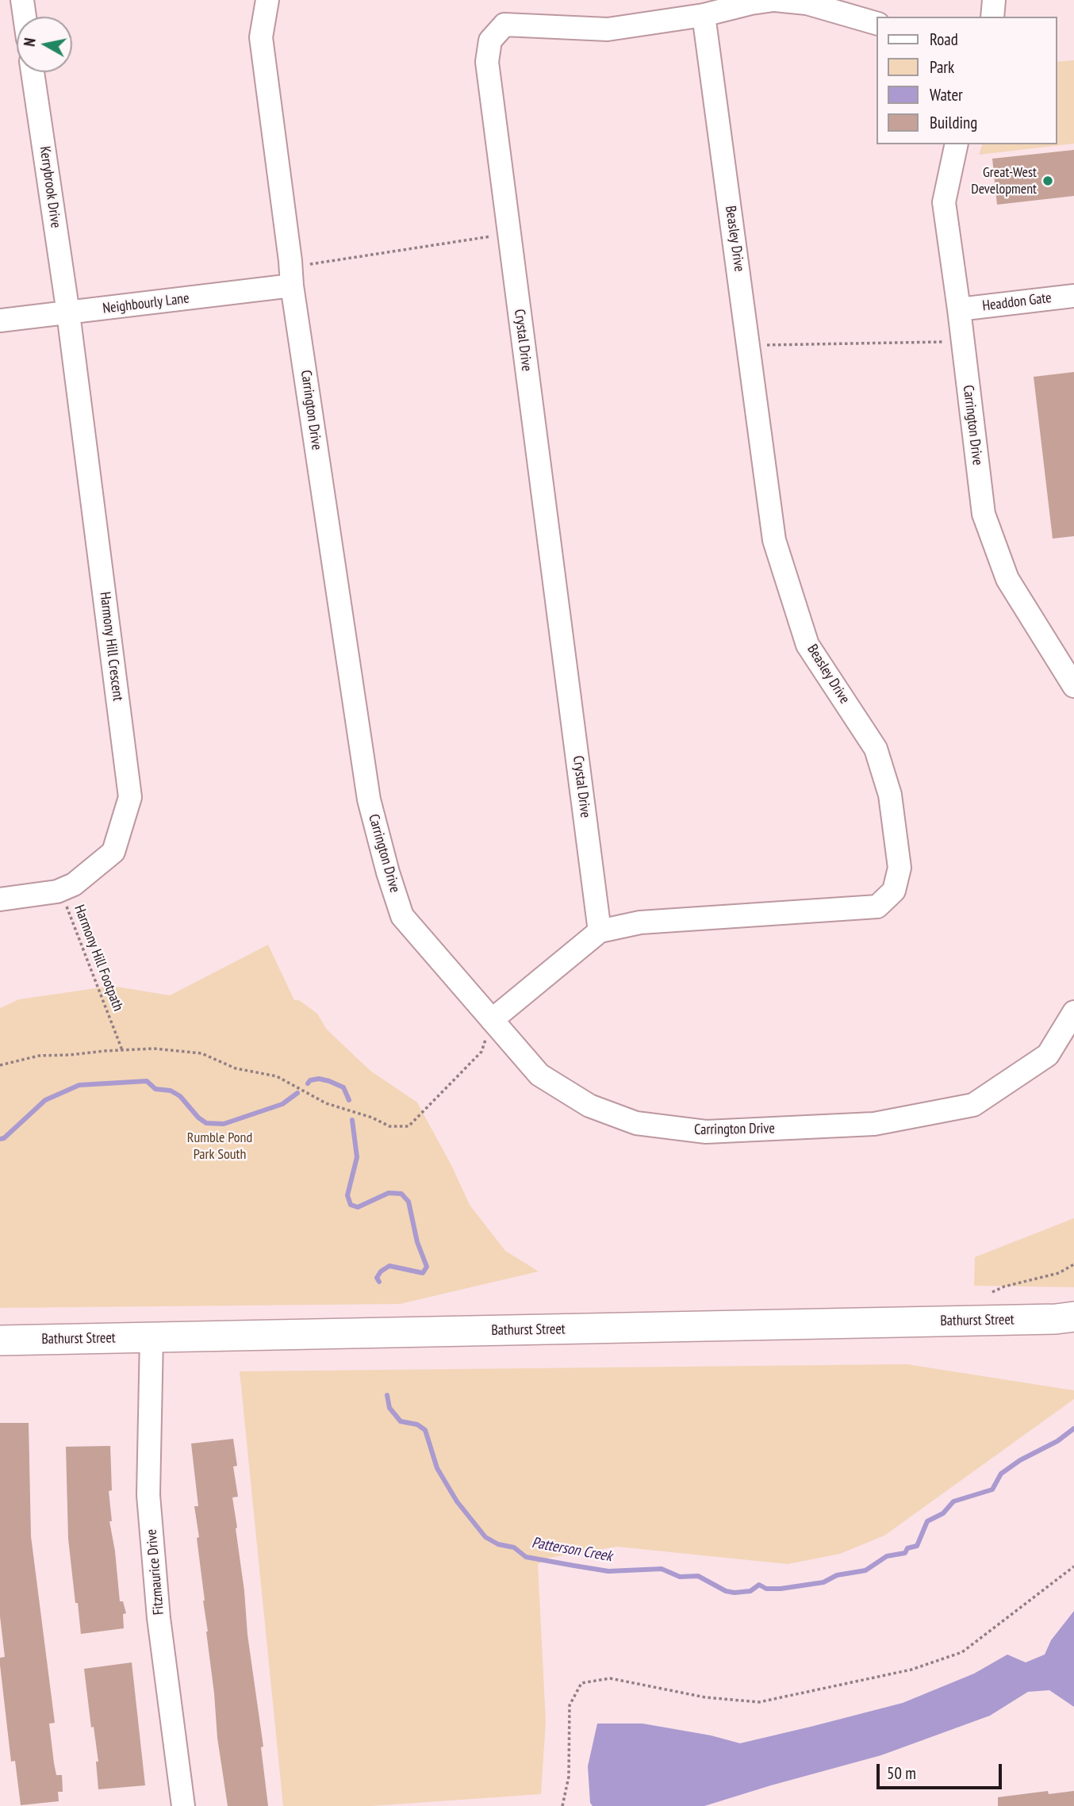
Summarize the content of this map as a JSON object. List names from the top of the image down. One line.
{"streets":{"main road":["Bathurst Street"],"street":["Kerrybrook Drive","Beasley Drive","Headdon Gate","Neighbourly Lane","Crystal Drive","Carrington Drive","Harmony Hill Crescent","Fitzmaurice Drive"],"path":["Harmony Hill Footpath"]},"crossings":[["Kerrybrook Drive","Neighbourly Lane"],["Kerrybrook Drive","Harmony Hill Crescent"],["Beasley Drive","Crystal Drive"],["Beasley Drive","Carrington Drive"],["Headdon Gate","Carrington Drive"],["Neighbourly Lane","Carrington Drive"],["Neighbourly Lane","Harmony Hill Crescent"],["Harmony Hill Crescent","Harmony Hill Footpath"],["Bathurst Street","Fitzmaurice Drive"]],"water":["Patterson Creek"],"parks":["Rumble Pond Park South"],"places":["Great-West Development"],"legend":["Road","Park","Water","Building"],"scale_bar":"50 m","north":"left"}
